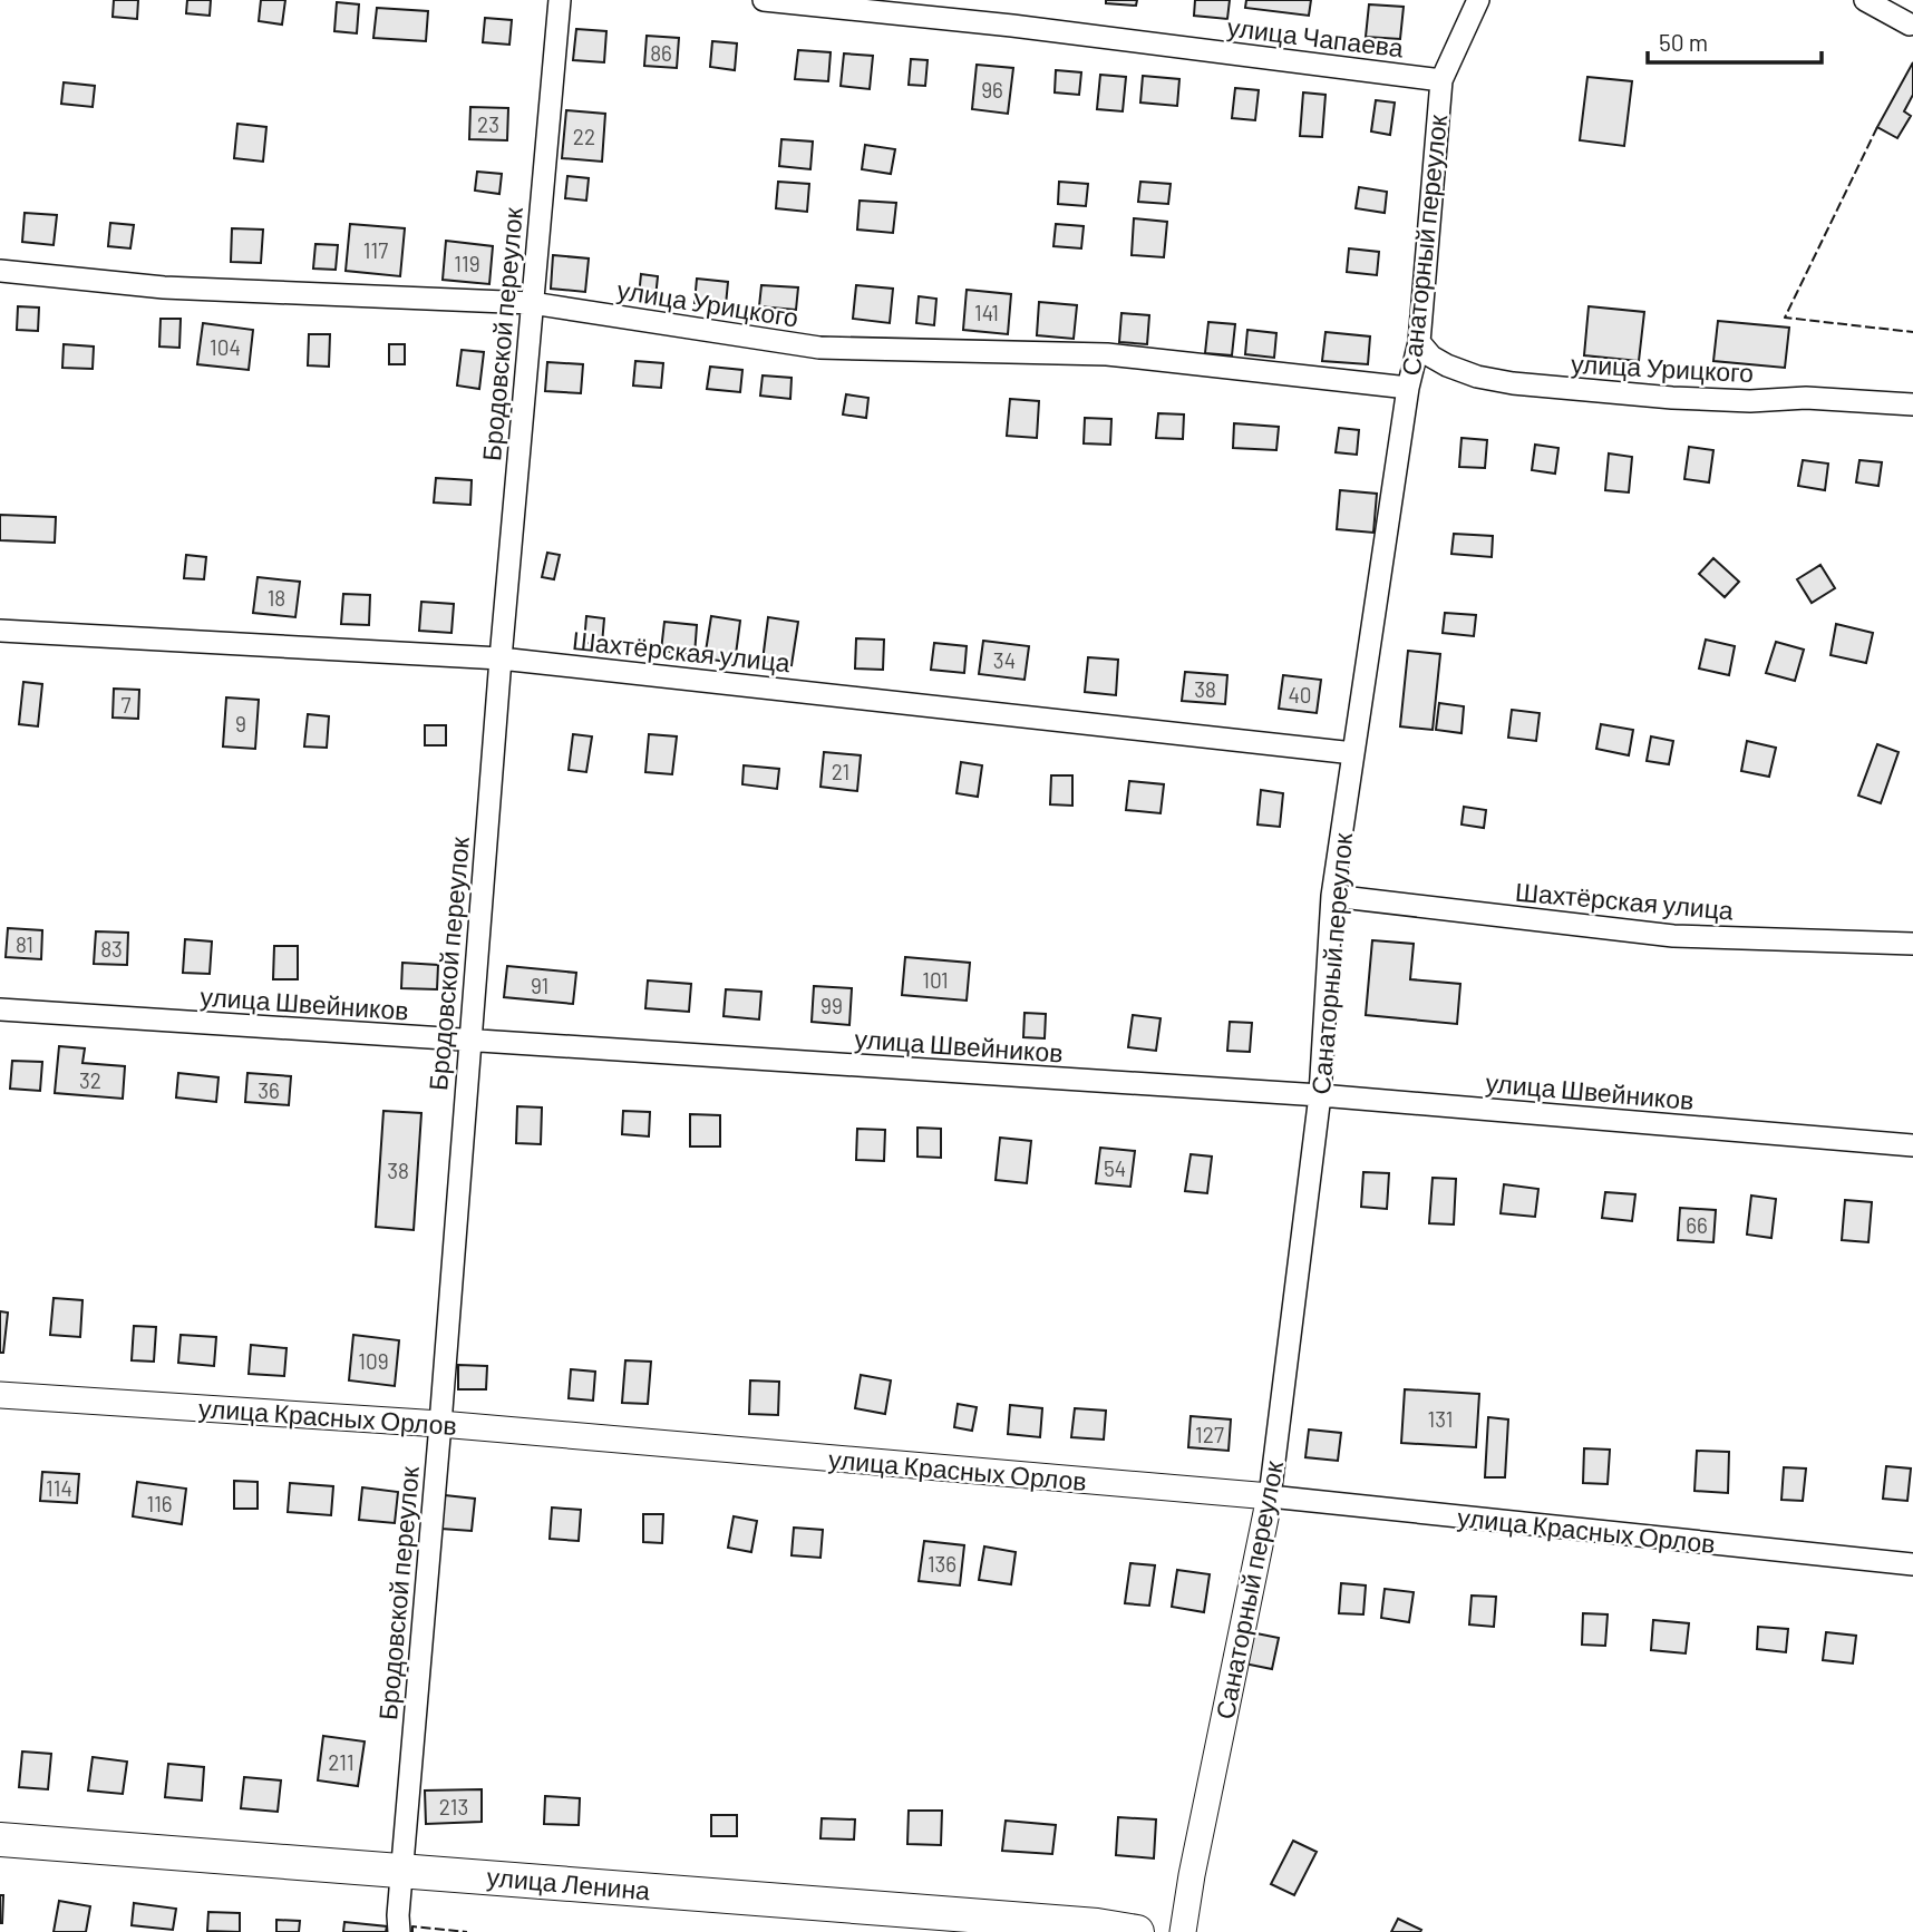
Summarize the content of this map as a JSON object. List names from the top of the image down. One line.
{"streets":{"main road":["улица Ленина"],"street":["улица Чапаева","Санаторный переулок","улица Урицкого","Бродовской переулок","Шахтёрская улица","улица Швейников","улица Красных Орлов"]},"crossings":[["улица Чапаева","Санаторный переулок"],["Санаторный переулок","улица Урицкого"],["Санаторный переулок","Шахтёрская улица"],["Санаторный переулок","улица Швейников"],["Санаторный переулок","улица Красных Орлов"],["улица Урицкого","Бродовской переулок"],["Бродовской переулок","Шахтёрская улица"],["Бродовской переулок","улица Швейников"],["Бродовской переулок","улица Красных Орлов"],["Бродовской переулок","улица Ленина"]],"house_numbers":["86","96","23","22","117","119","141","104","18","34","38","40","7","9","21","81","83","101","91","99","32","36","54","38","66","109","131","127","114","116","136","211","213"],"scale_bar":"50 m"}
